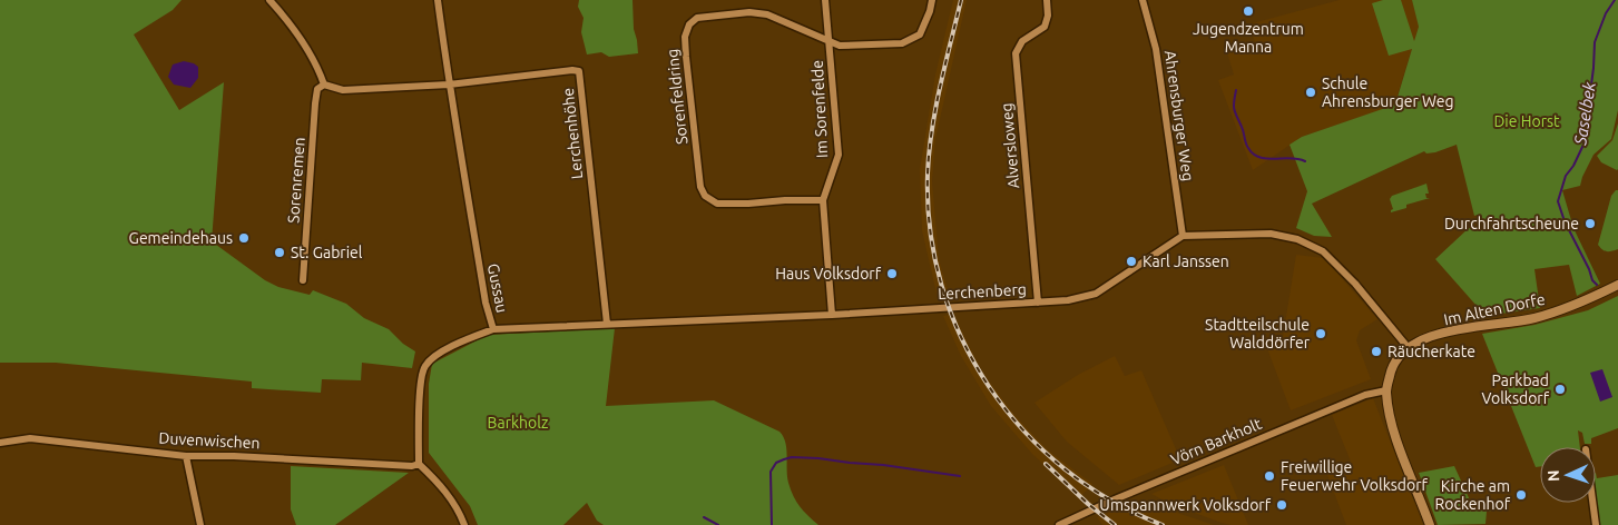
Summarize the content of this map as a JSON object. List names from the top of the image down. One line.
{"streets":{"street":["Sorenfeldring","Im Sorenfelde","Ahrensburger Weg","Lerchenhöhe","Alversloweg","Sorenremen","Gussau","Lerchenberg","Im Alten Dorfe","Duvenwischen","Vörn Barkholt"]},"crossings":[["Sorenfeldring","Im Sorenfelde"],["Im Sorenfelde","Lerchenberg"],["Ahrensburger Weg","Lerchenberg"],["Lerchenhöhe","Gussau"],["Lerchenhöhe","Lerchenberg"],["Alversloweg","Lerchenberg"],["Gussau","Lerchenberg"],["Gussau","Duvenwischen"]],"water":["Saselbek"],"parks":["Die Horst","Barkholz"],"places":["Jugendzentrum Manna","Schule Ahrensburger Weg","Durchfahrtscheune","Gemeindehaus","St. Gabriel","Karl Janssen","Haus Volksdorf","Stadtteilschule Walddörfer","Räucherkate","Parkbad Volksdorf","Freiwillige Feuerwehr Volksdorf","Kirche am Rockenhof","Umspannwerk Volksdorf"],"north":"left"}
